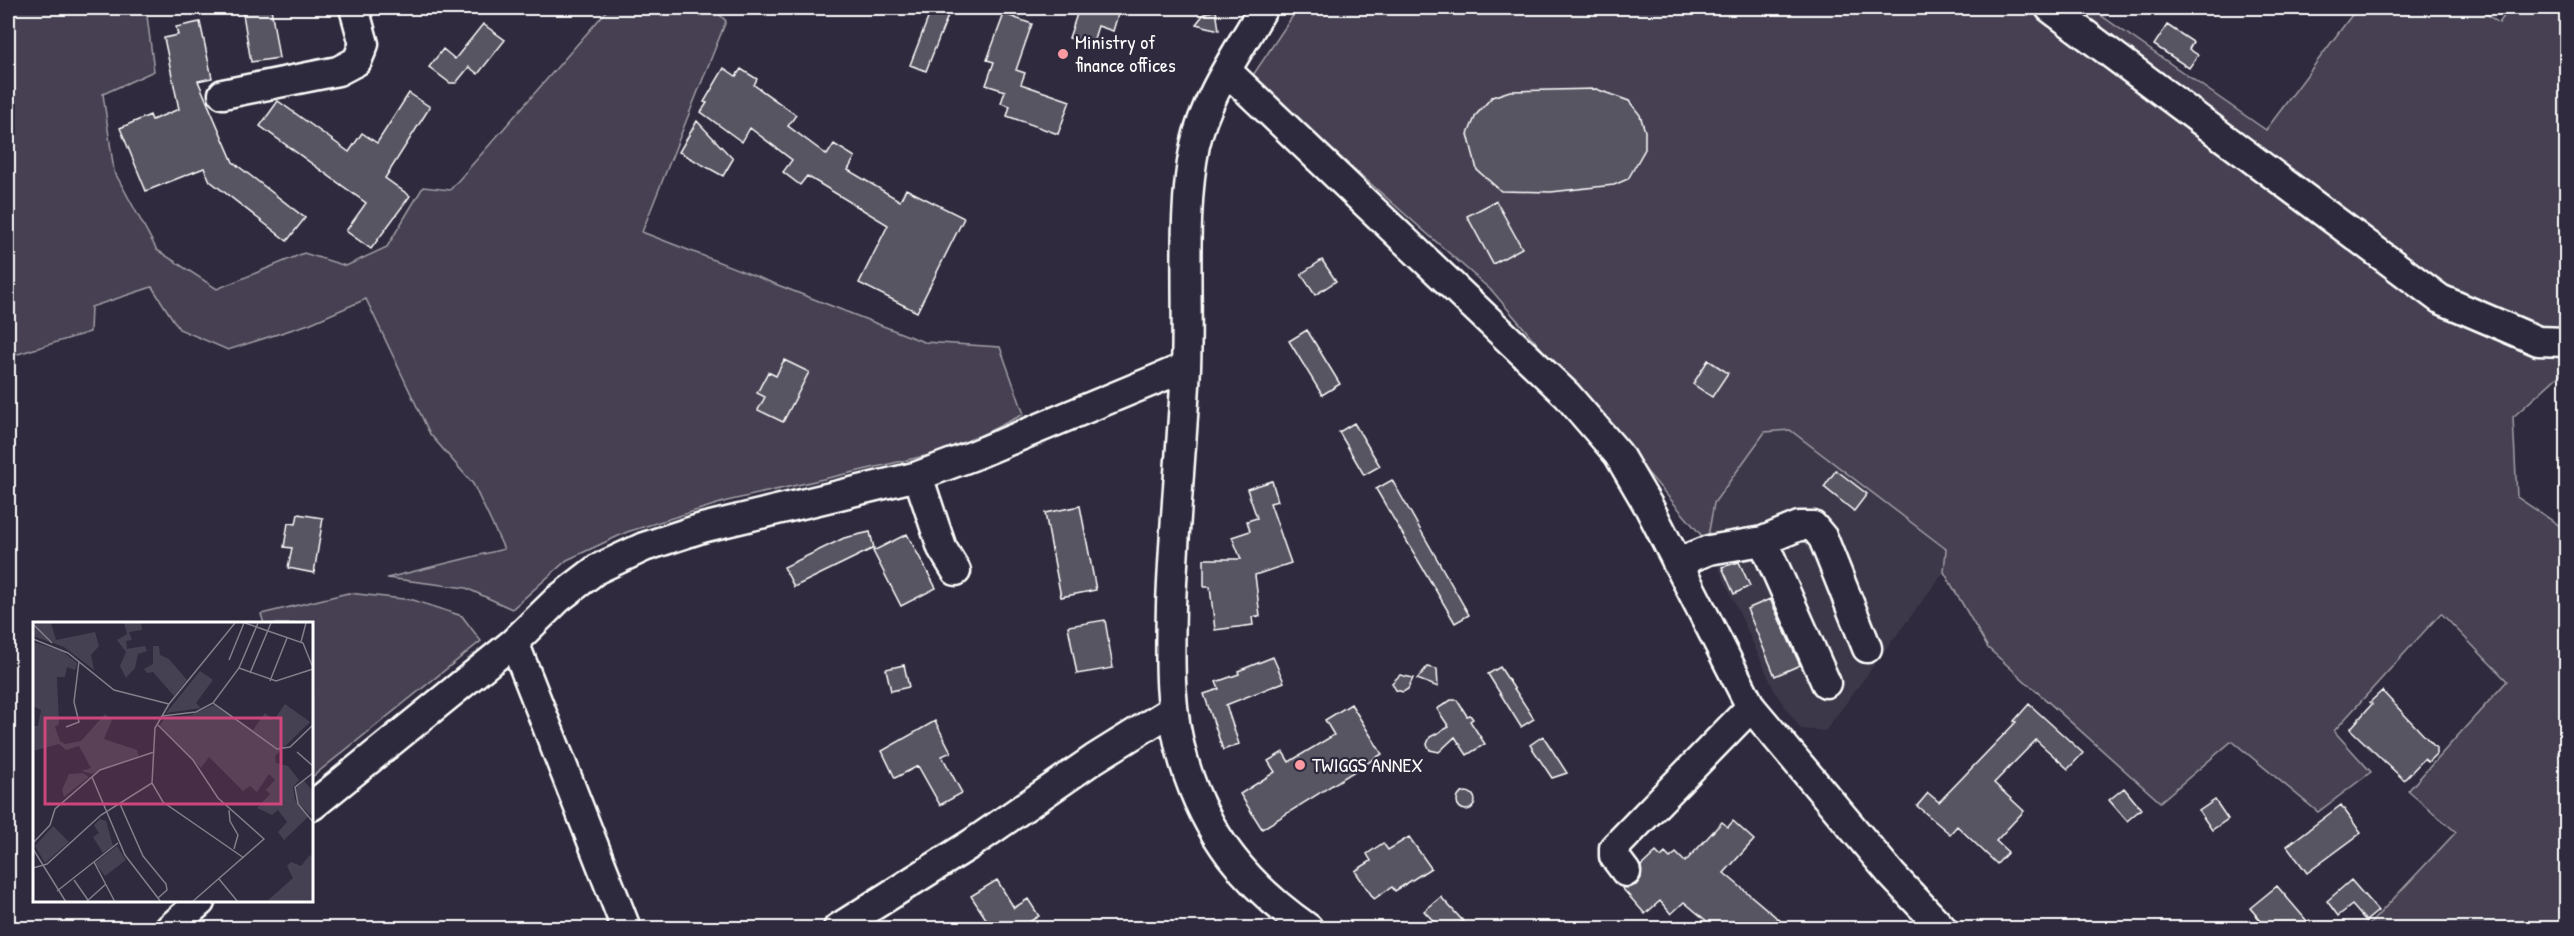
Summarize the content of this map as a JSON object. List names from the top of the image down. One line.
{"places":["Ministry of finance offices","TWIGGS ANNEX"]}
